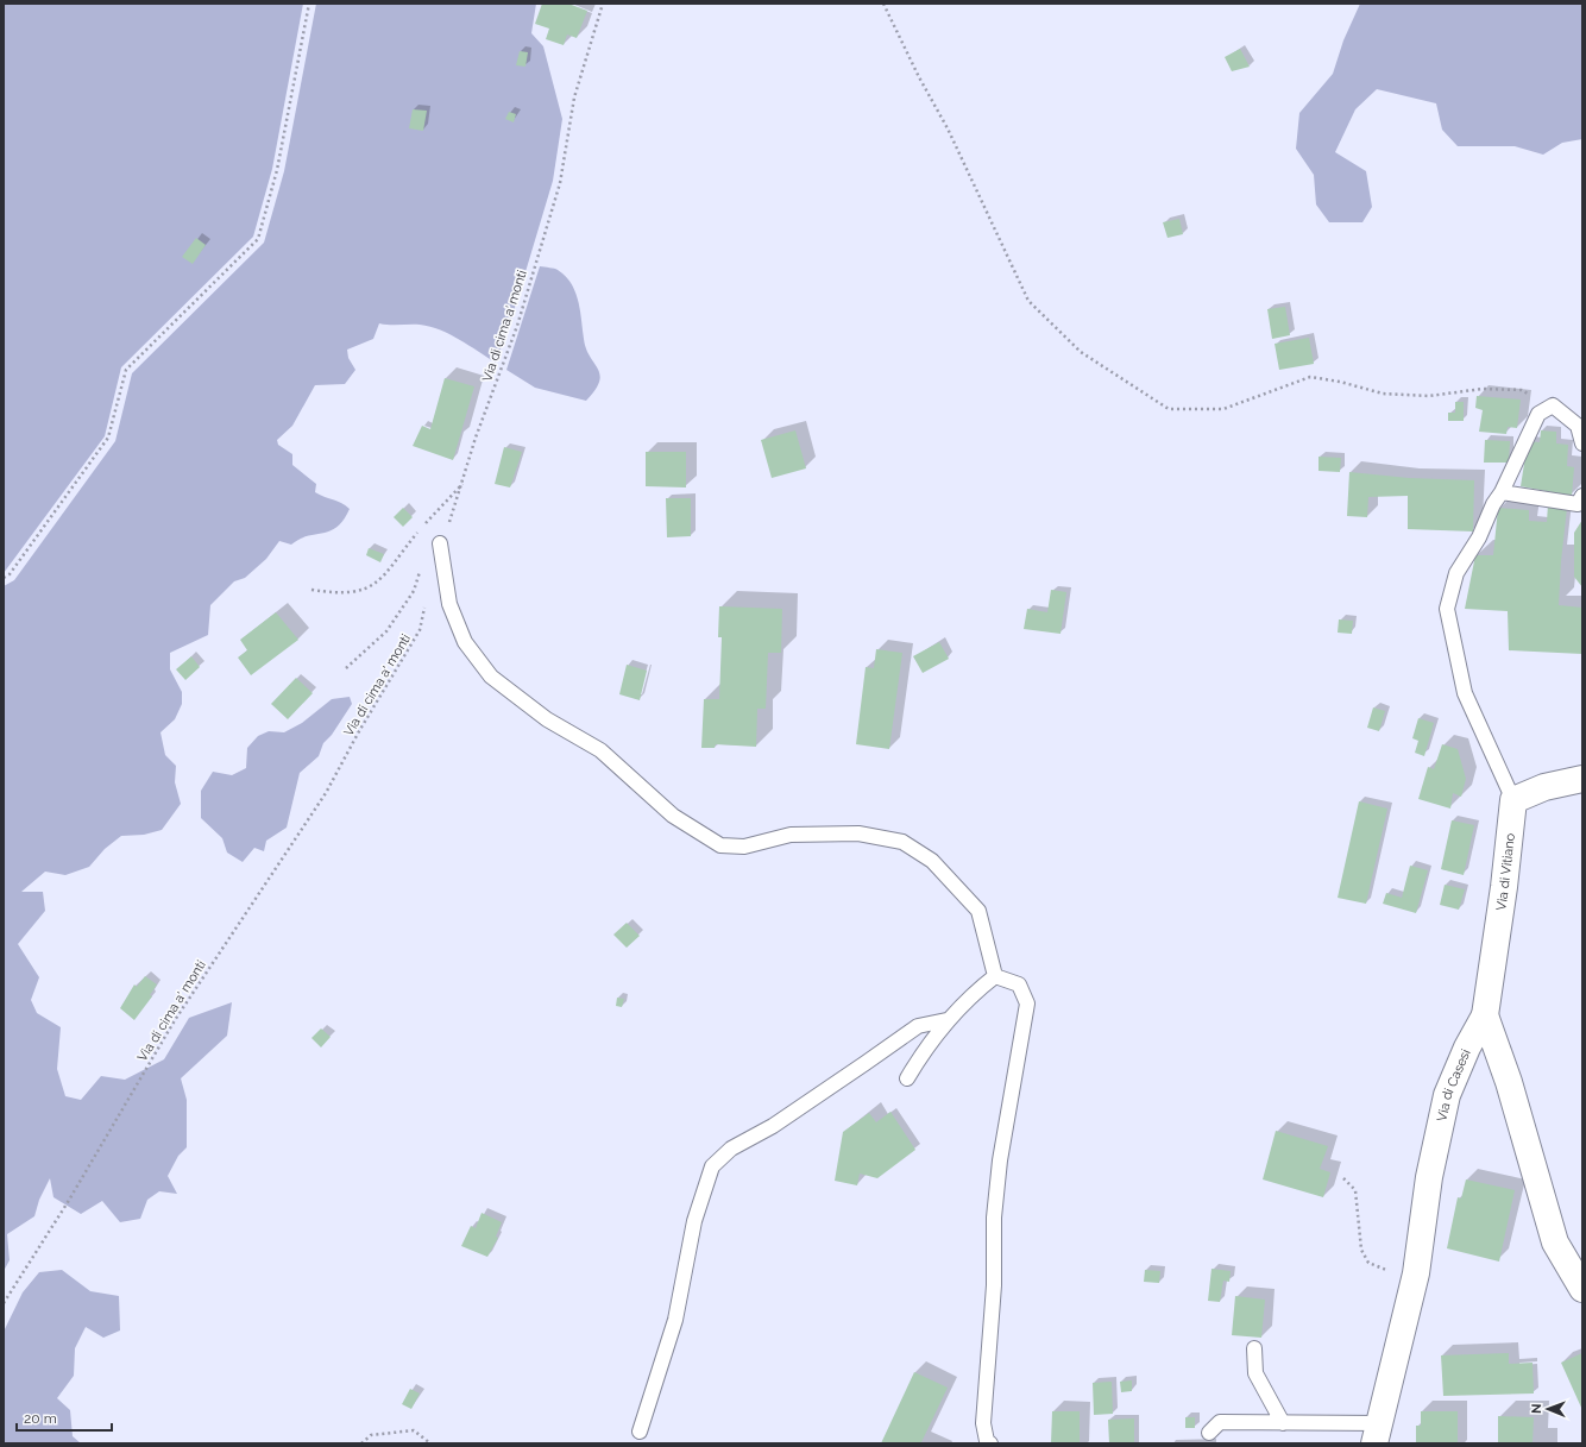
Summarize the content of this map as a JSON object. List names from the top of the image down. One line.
{"streets":{"street":["Via di Vitiano","Via di Casesi"],"path":["Via di cima a' monti"]},"crossings":[["Via di Vitiano","Via di Casesi"]],"scale_bar":"20 m","north":"left"}
